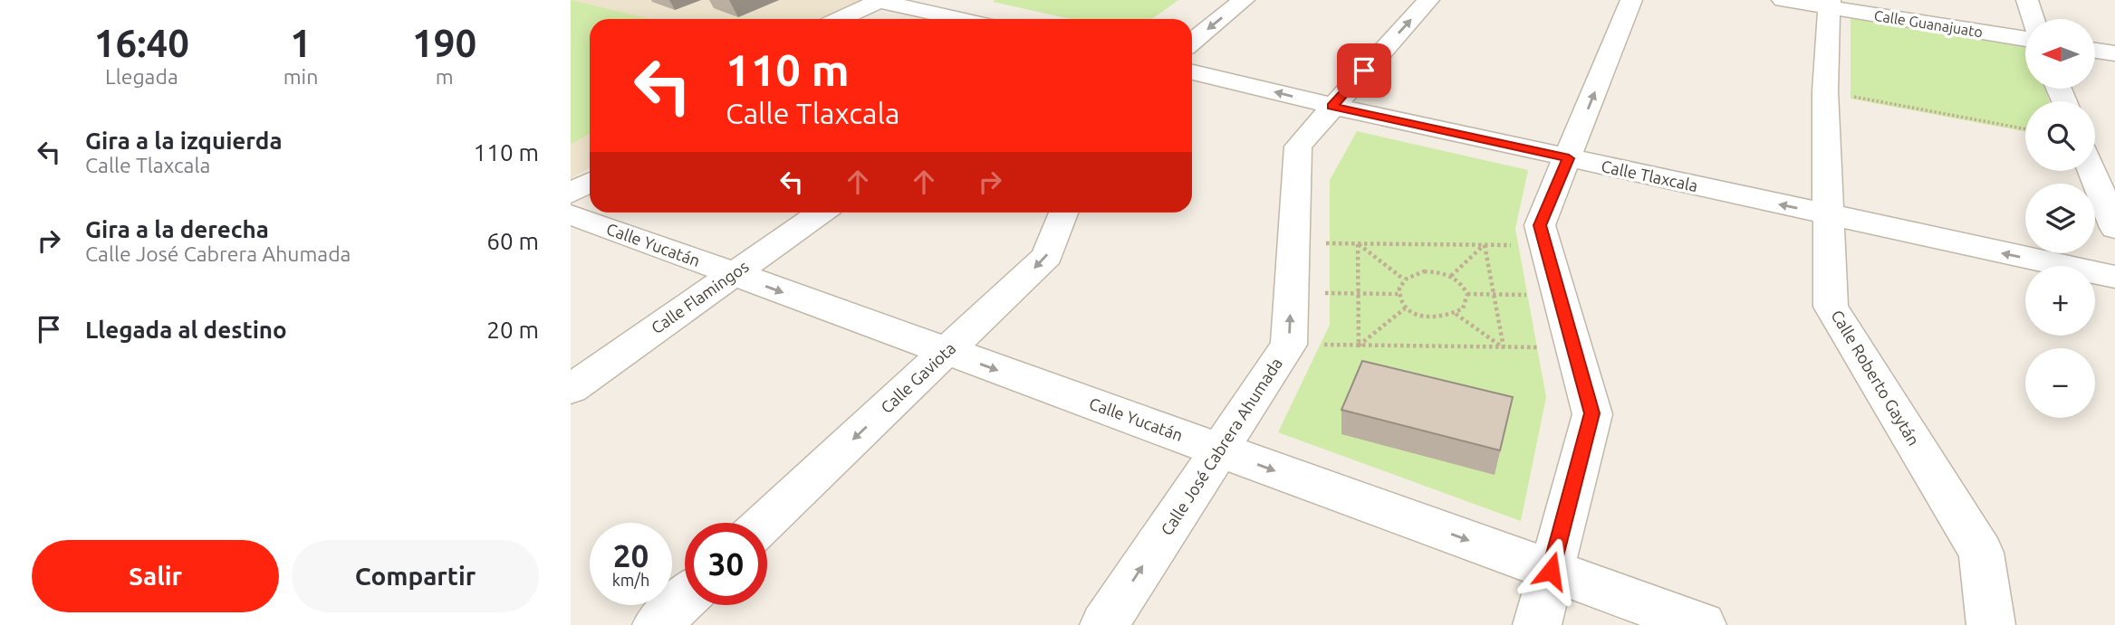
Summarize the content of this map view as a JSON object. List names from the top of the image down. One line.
{"streets":{"street":["Calle Guanajuato","Calle Tlaxcala","Calle Yucatán","Calle Flamingos","Calle Gaviota","Calle Roberto Gaytán","Calle José Cabrera Ahumada"]},"crossings":[["Calle Guanajuato","Calle Roberto Gaytán"],["Calle Tlaxcala","Calle Roberto Gaytán"],["Calle Tlaxcala","Calle José Cabrera Ahumada"],["Calle Yucatán","Calle Flamingos"],["Calle Yucatán","Calle Gaviota"],["Calle Yucatán","Calle José Cabrera Ahumada"]],"one_way":["Calle Tlaxcala","Calle Yucatán","Calle Gaviota"],"north":"left","page":{"eta":["16:40","Llegada","1","min","190","m"],"map_buttons":["+","−"],"turn":["110 m","Calle Tlaxcala"],"list":[{"name":"Gira a la izquierda","note":"Calle Tlaxcala","value":"110 m"},{"name":"Gira a la derecha","note":"Calle José Cabrera Ahumada","value":"60 m"},{"name":"Llegada al destino","value":"20 m"}],"speed":"20 km/h","limit":"30","buttons":["Salir","Compartir"]}}
